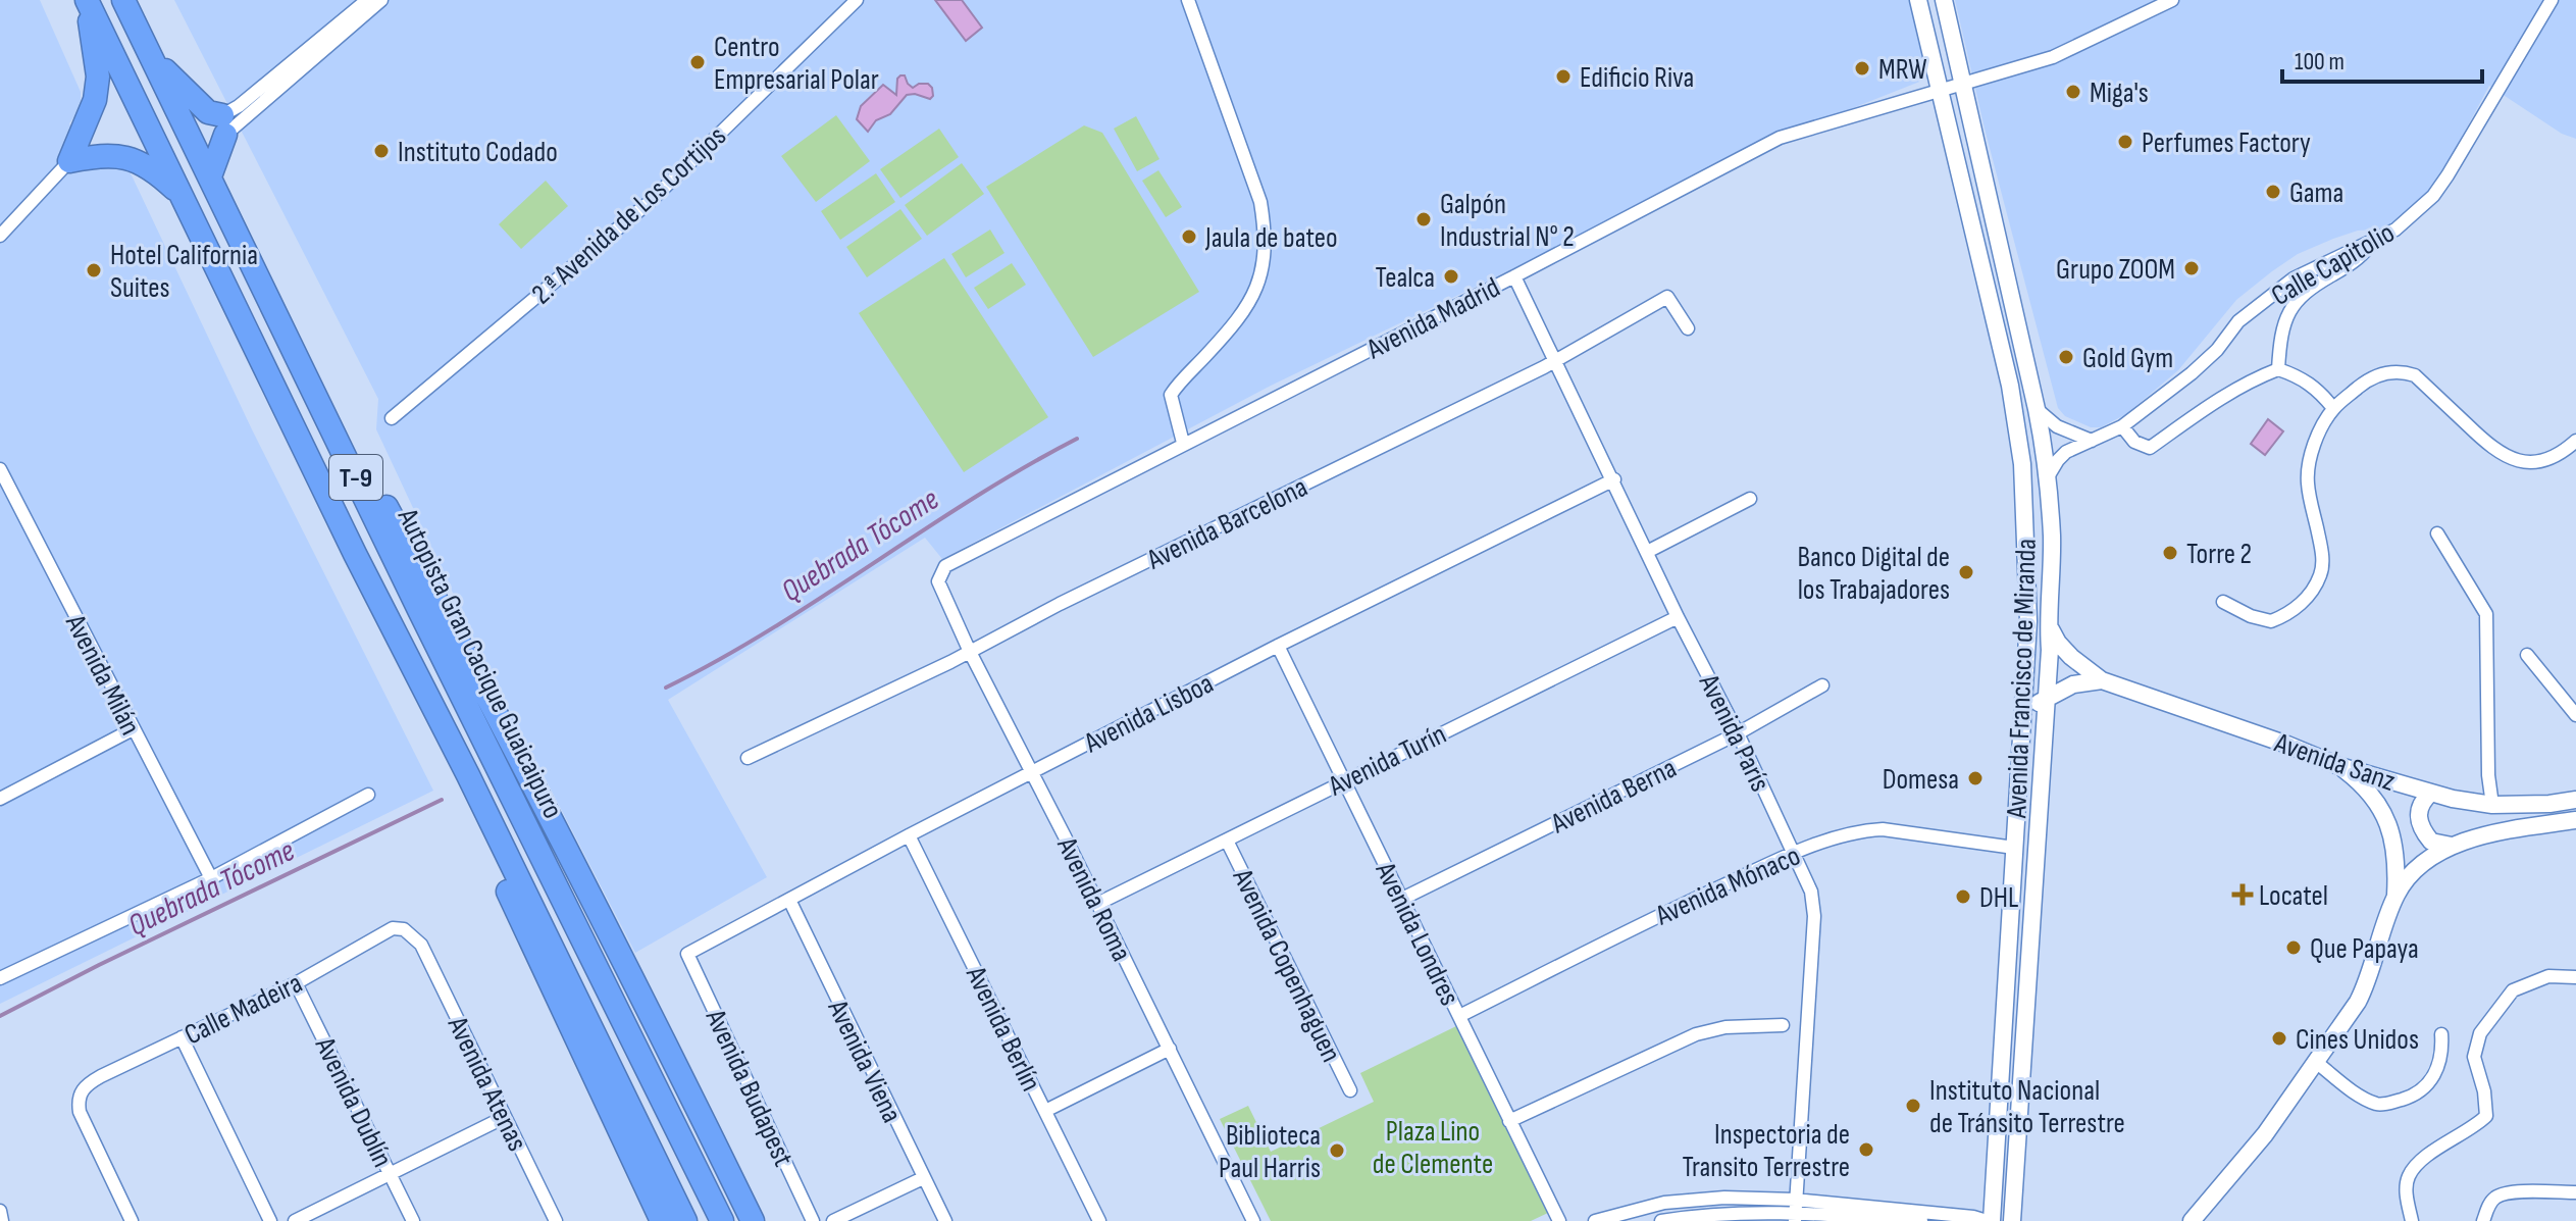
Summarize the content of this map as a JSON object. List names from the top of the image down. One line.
{"streets":{"highway":["T-9","Autopista Gran Cacique Guaicaipuro"],"main road":["Avenida Francisco de Miranda","Avenida Sanz"],"street":["2.ª Avenida de Los Cortijos","Calle Capitolio","Avenida Madrid","Avenida Barcelona","Avenida Milán","Avenida Lisboa","Avenida París","Avenida Turín","Avenida Berna","Avenida Mónaco","Avenida Roma","Avenida Londres","Avenida Copenhaguen","Calle Madeira","Avenida Berlín","Avenida Viena","Avenida Atenas","Avenida Budapest","Avenida Dublín"]},"crossings":[["Calle Capitolio","Avenida Francisco de Miranda"],["Avenida Madrid","Avenida Francisco de Miranda"],["Avenida Madrid","Avenida París"],["Avenida Madrid","Avenida Roma"],["Avenida Barcelona","Avenida París"],["Avenida Barcelona","Avenida Roma"],["Avenida Francisco de Miranda","Avenida Mónaco"],["Avenida Lisboa","Avenida París"],["Avenida Lisboa","Avenida Roma"],["Avenida Lisboa","Avenida Londres"],["Avenida Lisboa","Avenida Berlín"],["Avenida Lisboa","Avenida Viena"],["Avenida Lisboa","Avenida Budapest"],["Avenida París","Avenida Turín"],["Avenida París","Avenida Berna"],["Avenida París","Avenida Mónaco"],["Avenida Turín","Avenida Roma"],["Avenida Turín","Avenida Londres"],["Avenida Turín","Avenida Copenhaguen"],["Avenida Berna","Avenida Londres"],["Avenida Mónaco","Avenida Londres"],["Calle Madeira","Avenida Atenas"],["Calle Madeira","Avenida Dublín"]],"water":["Quebrada Tócome"],"parks":["Plaza Lino de Clemente"],"places":{"other":["Centro Empresarial Polar","MRW","Edificio Riva","Miga's","Perfumes Factory","Instituto Codado","Gama","Galpón Industrial N° 2","Jaula de bateo","Grupo ZOOM","Hotel California Suites","Tealca","Gold Gym","Torre 2","Banco Digital de los Trabajadores","Domesa","DHL","Que Papaya","Cines Unidos","Instituto Nacional de Tránsito Terrestre","Inspectoria de Transito Terrestre","Biblioteca Paul Harris"],"health":["Locatel"]},"scale_bar":"100 m"}
